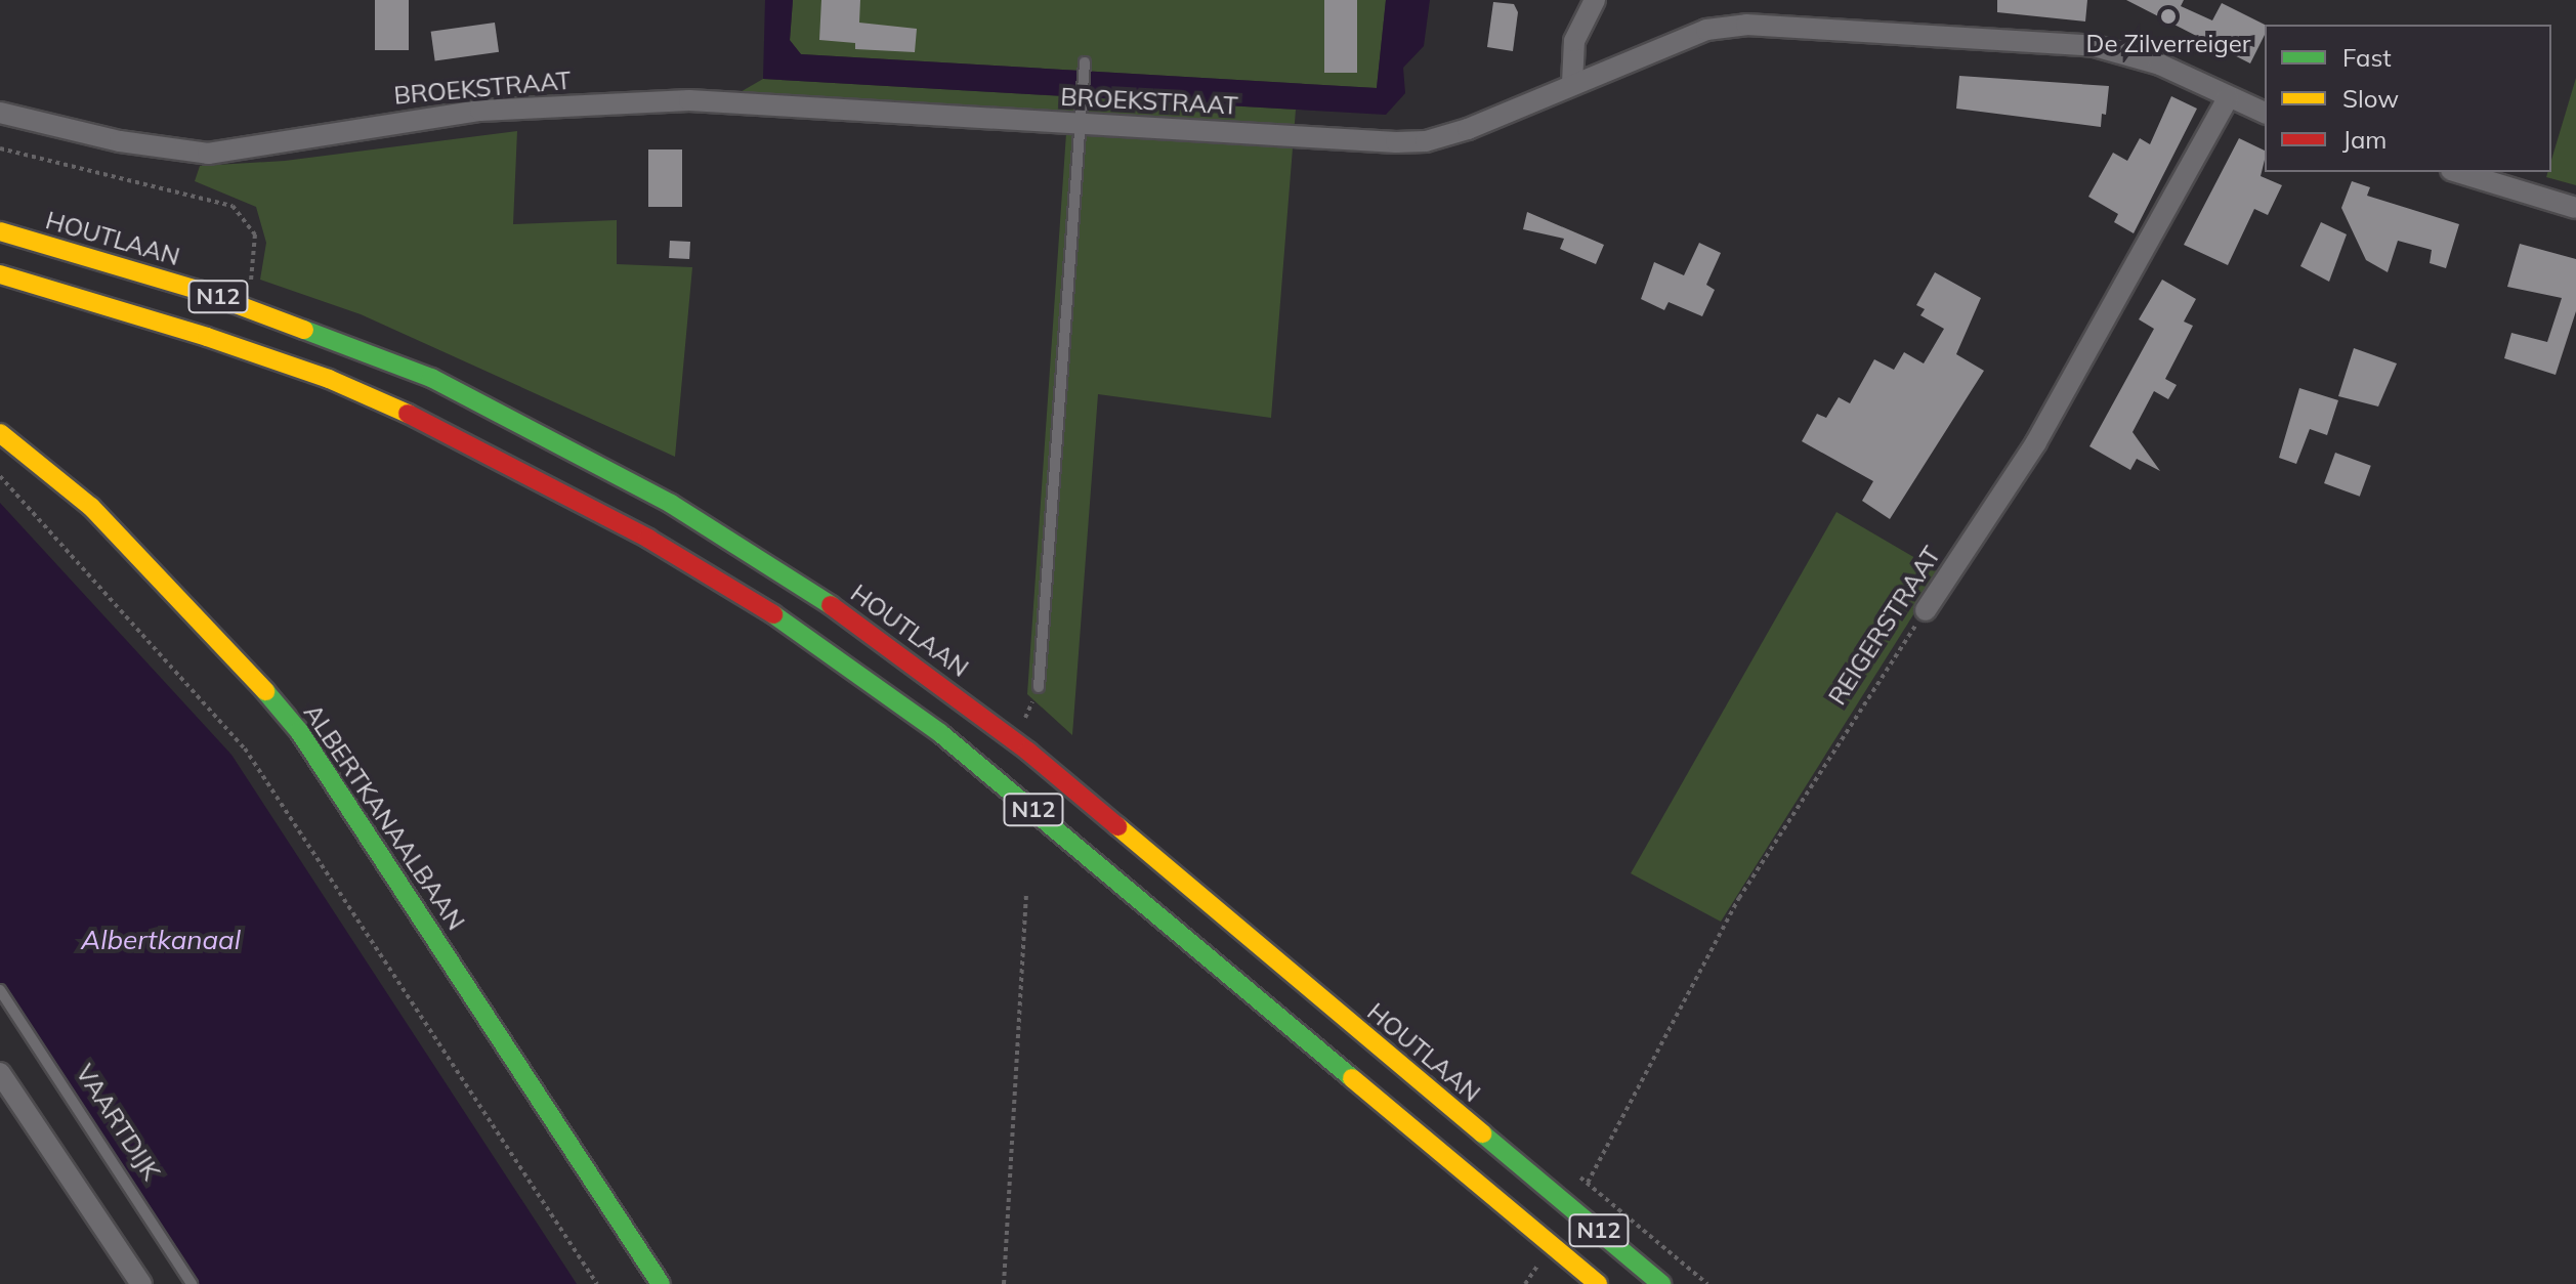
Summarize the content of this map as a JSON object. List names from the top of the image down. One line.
{"streets":{"main road":["HOUTLAAN","N12","ALBERTKANAALBAAN"],"street":["BROEKSTRAAT","REIGERSTRAAT"],"lane":["VAARTDIJK"]},"crossings":[["BROEKSTRAAT","REIGERSTRAAT"]],"water":["Albertkanaal"],"places":["De Zilverreiger"],"legend":["Fast","Slow","Jam"]}
